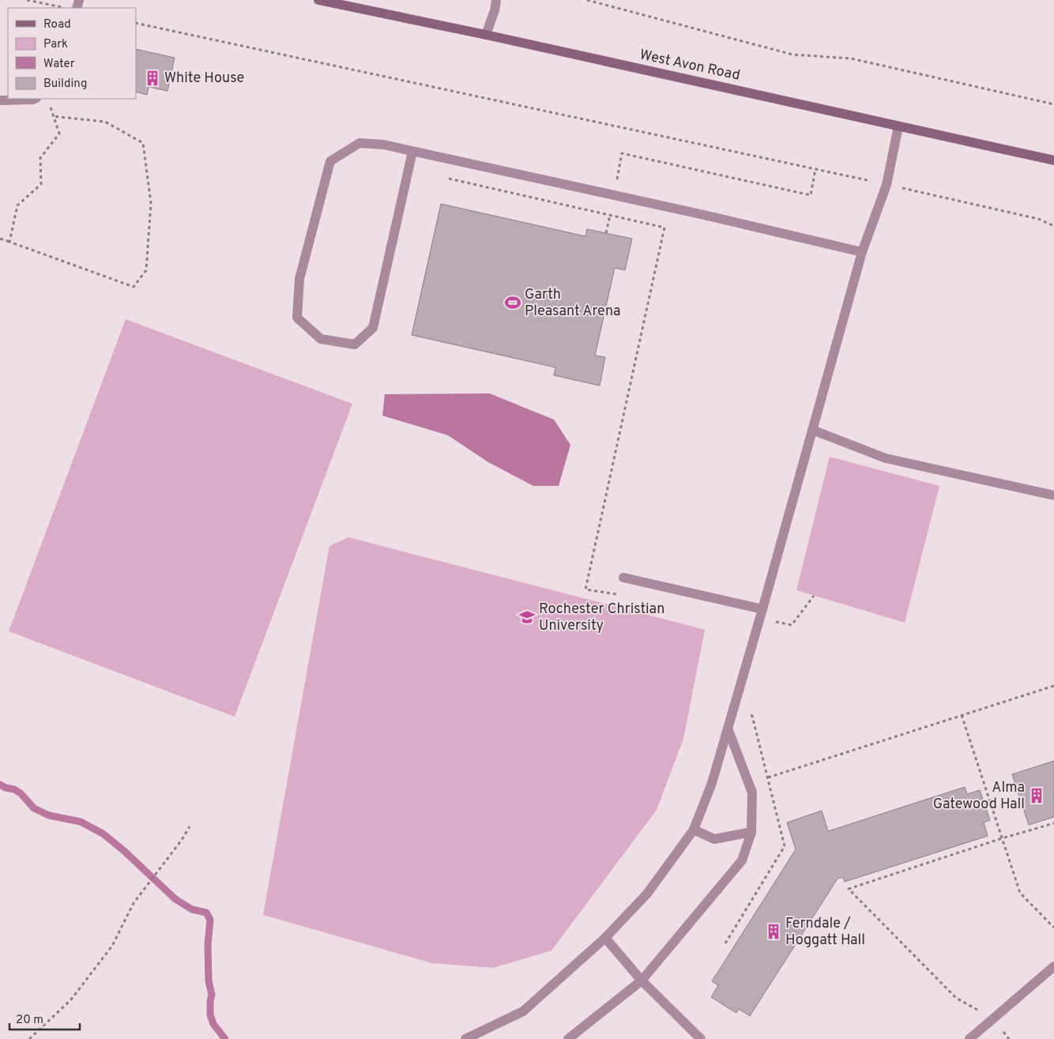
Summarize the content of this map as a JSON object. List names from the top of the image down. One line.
{"streets":{"main road":["West Avon Road"]},"places":{"building":["White House","Alma Gatewood Hall","Ferndale / Hoggatt Hall"],"sports":["Garth Pleasant Arena"],"school or university":["Rochester Christian University"]},"legend":["Road","Park","Water","Building"],"scale_bar":"20 m"}
